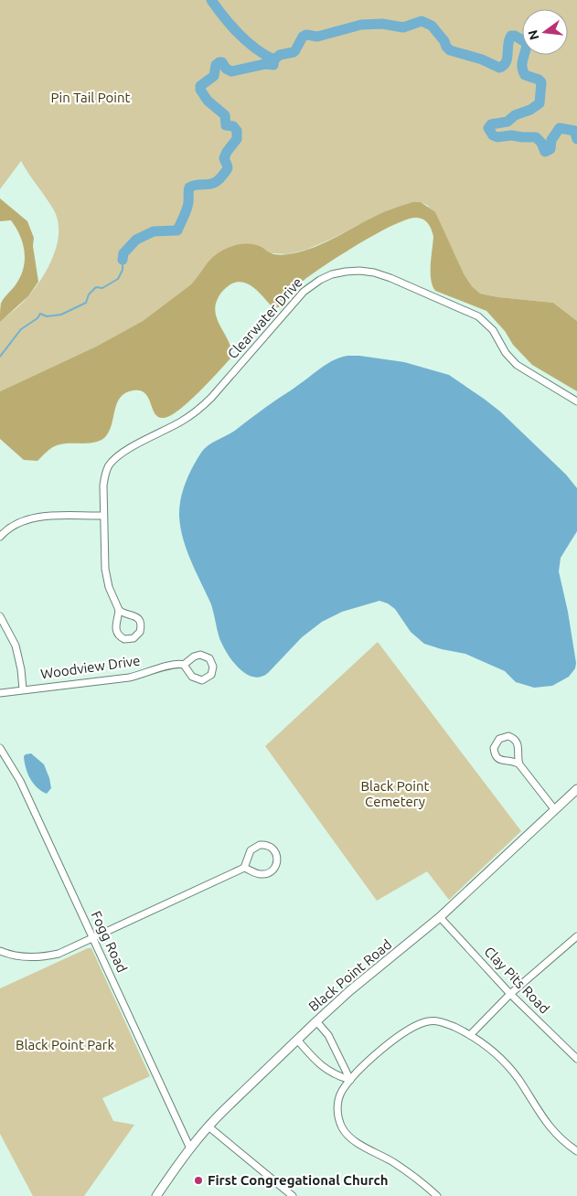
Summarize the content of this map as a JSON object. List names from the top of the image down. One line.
{"streets":{"main road":["Black Point Road"],"street":["Clearwater Drive","Woodview Drive","Fogg Road","Clay Pits Road"]},"crossings":[["Fogg Road","Black Point Road"],["Black Point Road","Clay Pits Road"]],"parks":["Pin Tail Point","Black Point Cemetery","Black Point Park"],"places":["First Congregational Church"],"north":"left"}
